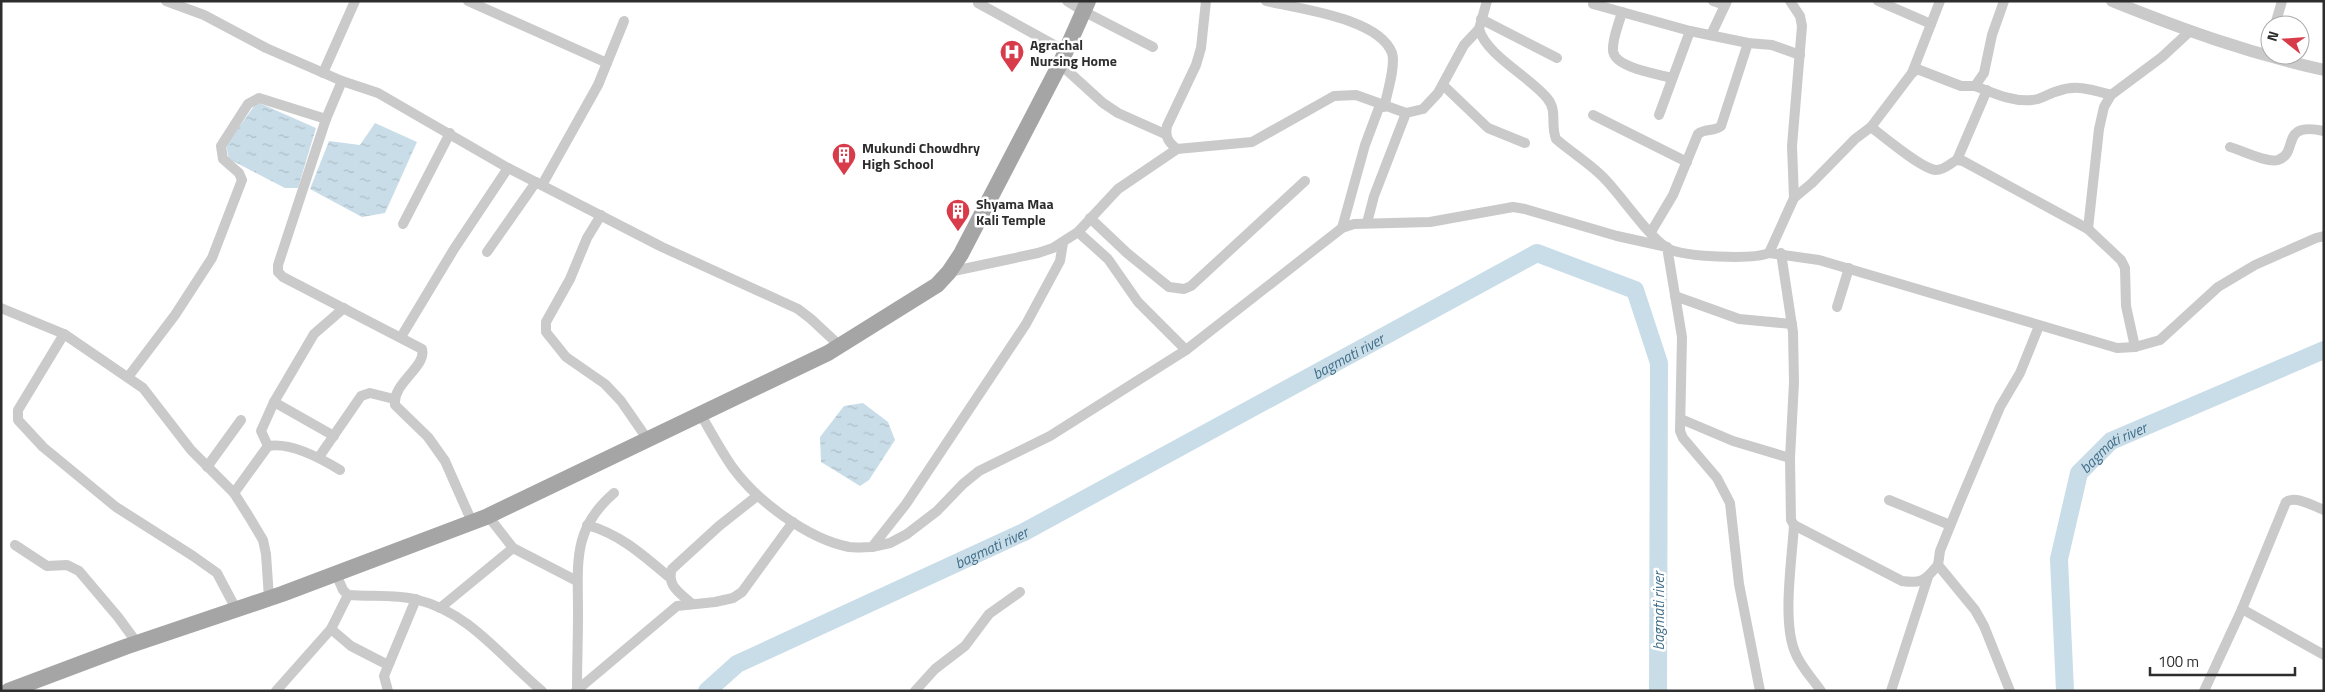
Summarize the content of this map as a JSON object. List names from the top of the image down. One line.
{"water":["bagmati river"],"places":{"hospital":["Agrachal Nursing Home"],"building":["Mukundi Chowdhry High School","Shyama Maa Kali Temple"]},"scale_bar":"100 m","north":"left"}
